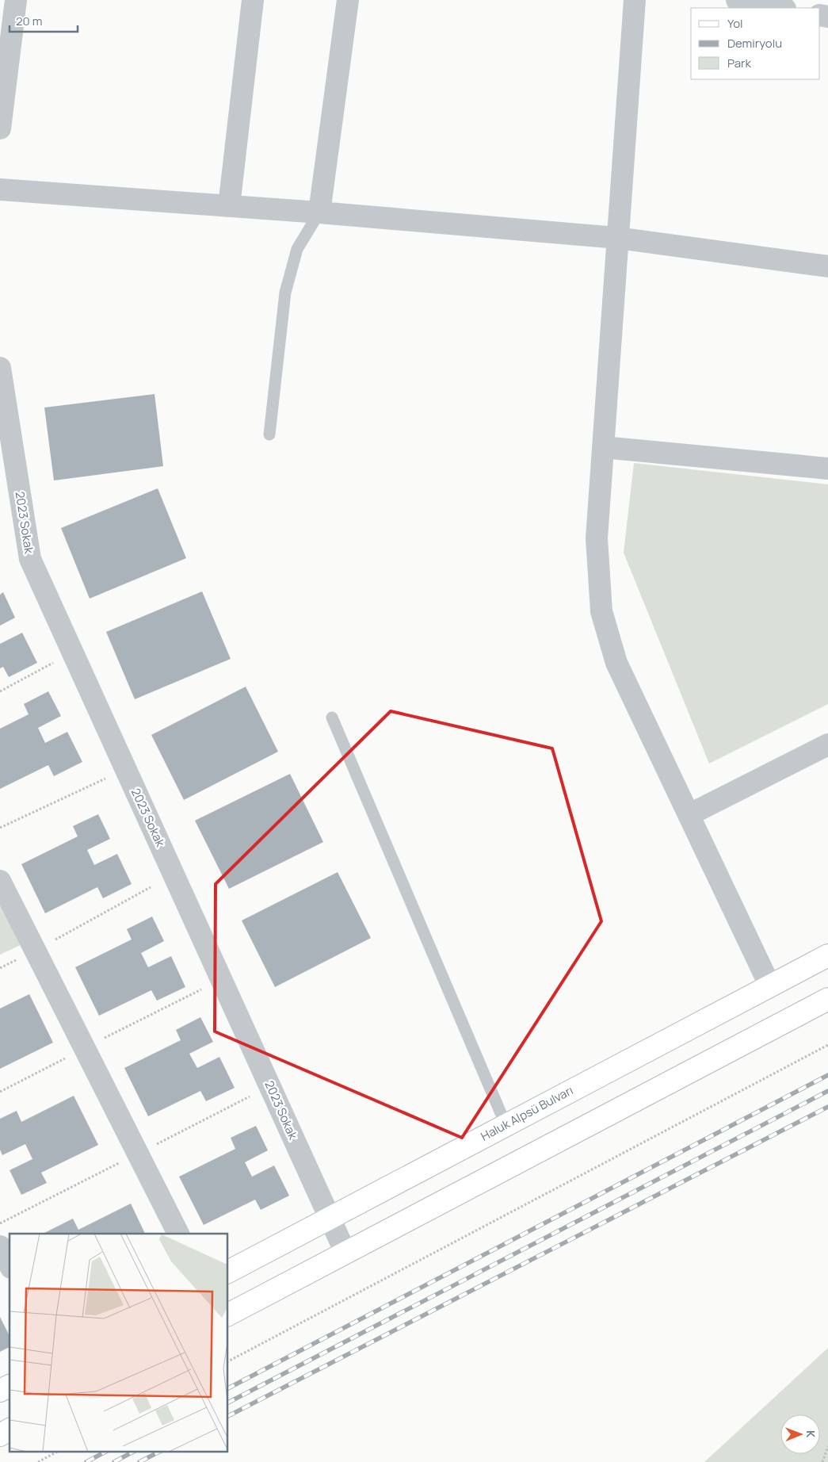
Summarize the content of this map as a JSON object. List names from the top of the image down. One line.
{"streets":{"main road":["Haluk Alpsü Bulvarı"],"street":["2023 Sokak"]},"crossings":[["2023 Sokak","Haluk Alpsü Bulvarı"]],"legend":["Yol","Demiryolu","Park"],"scale_bar":"20 m","north":"right"}
